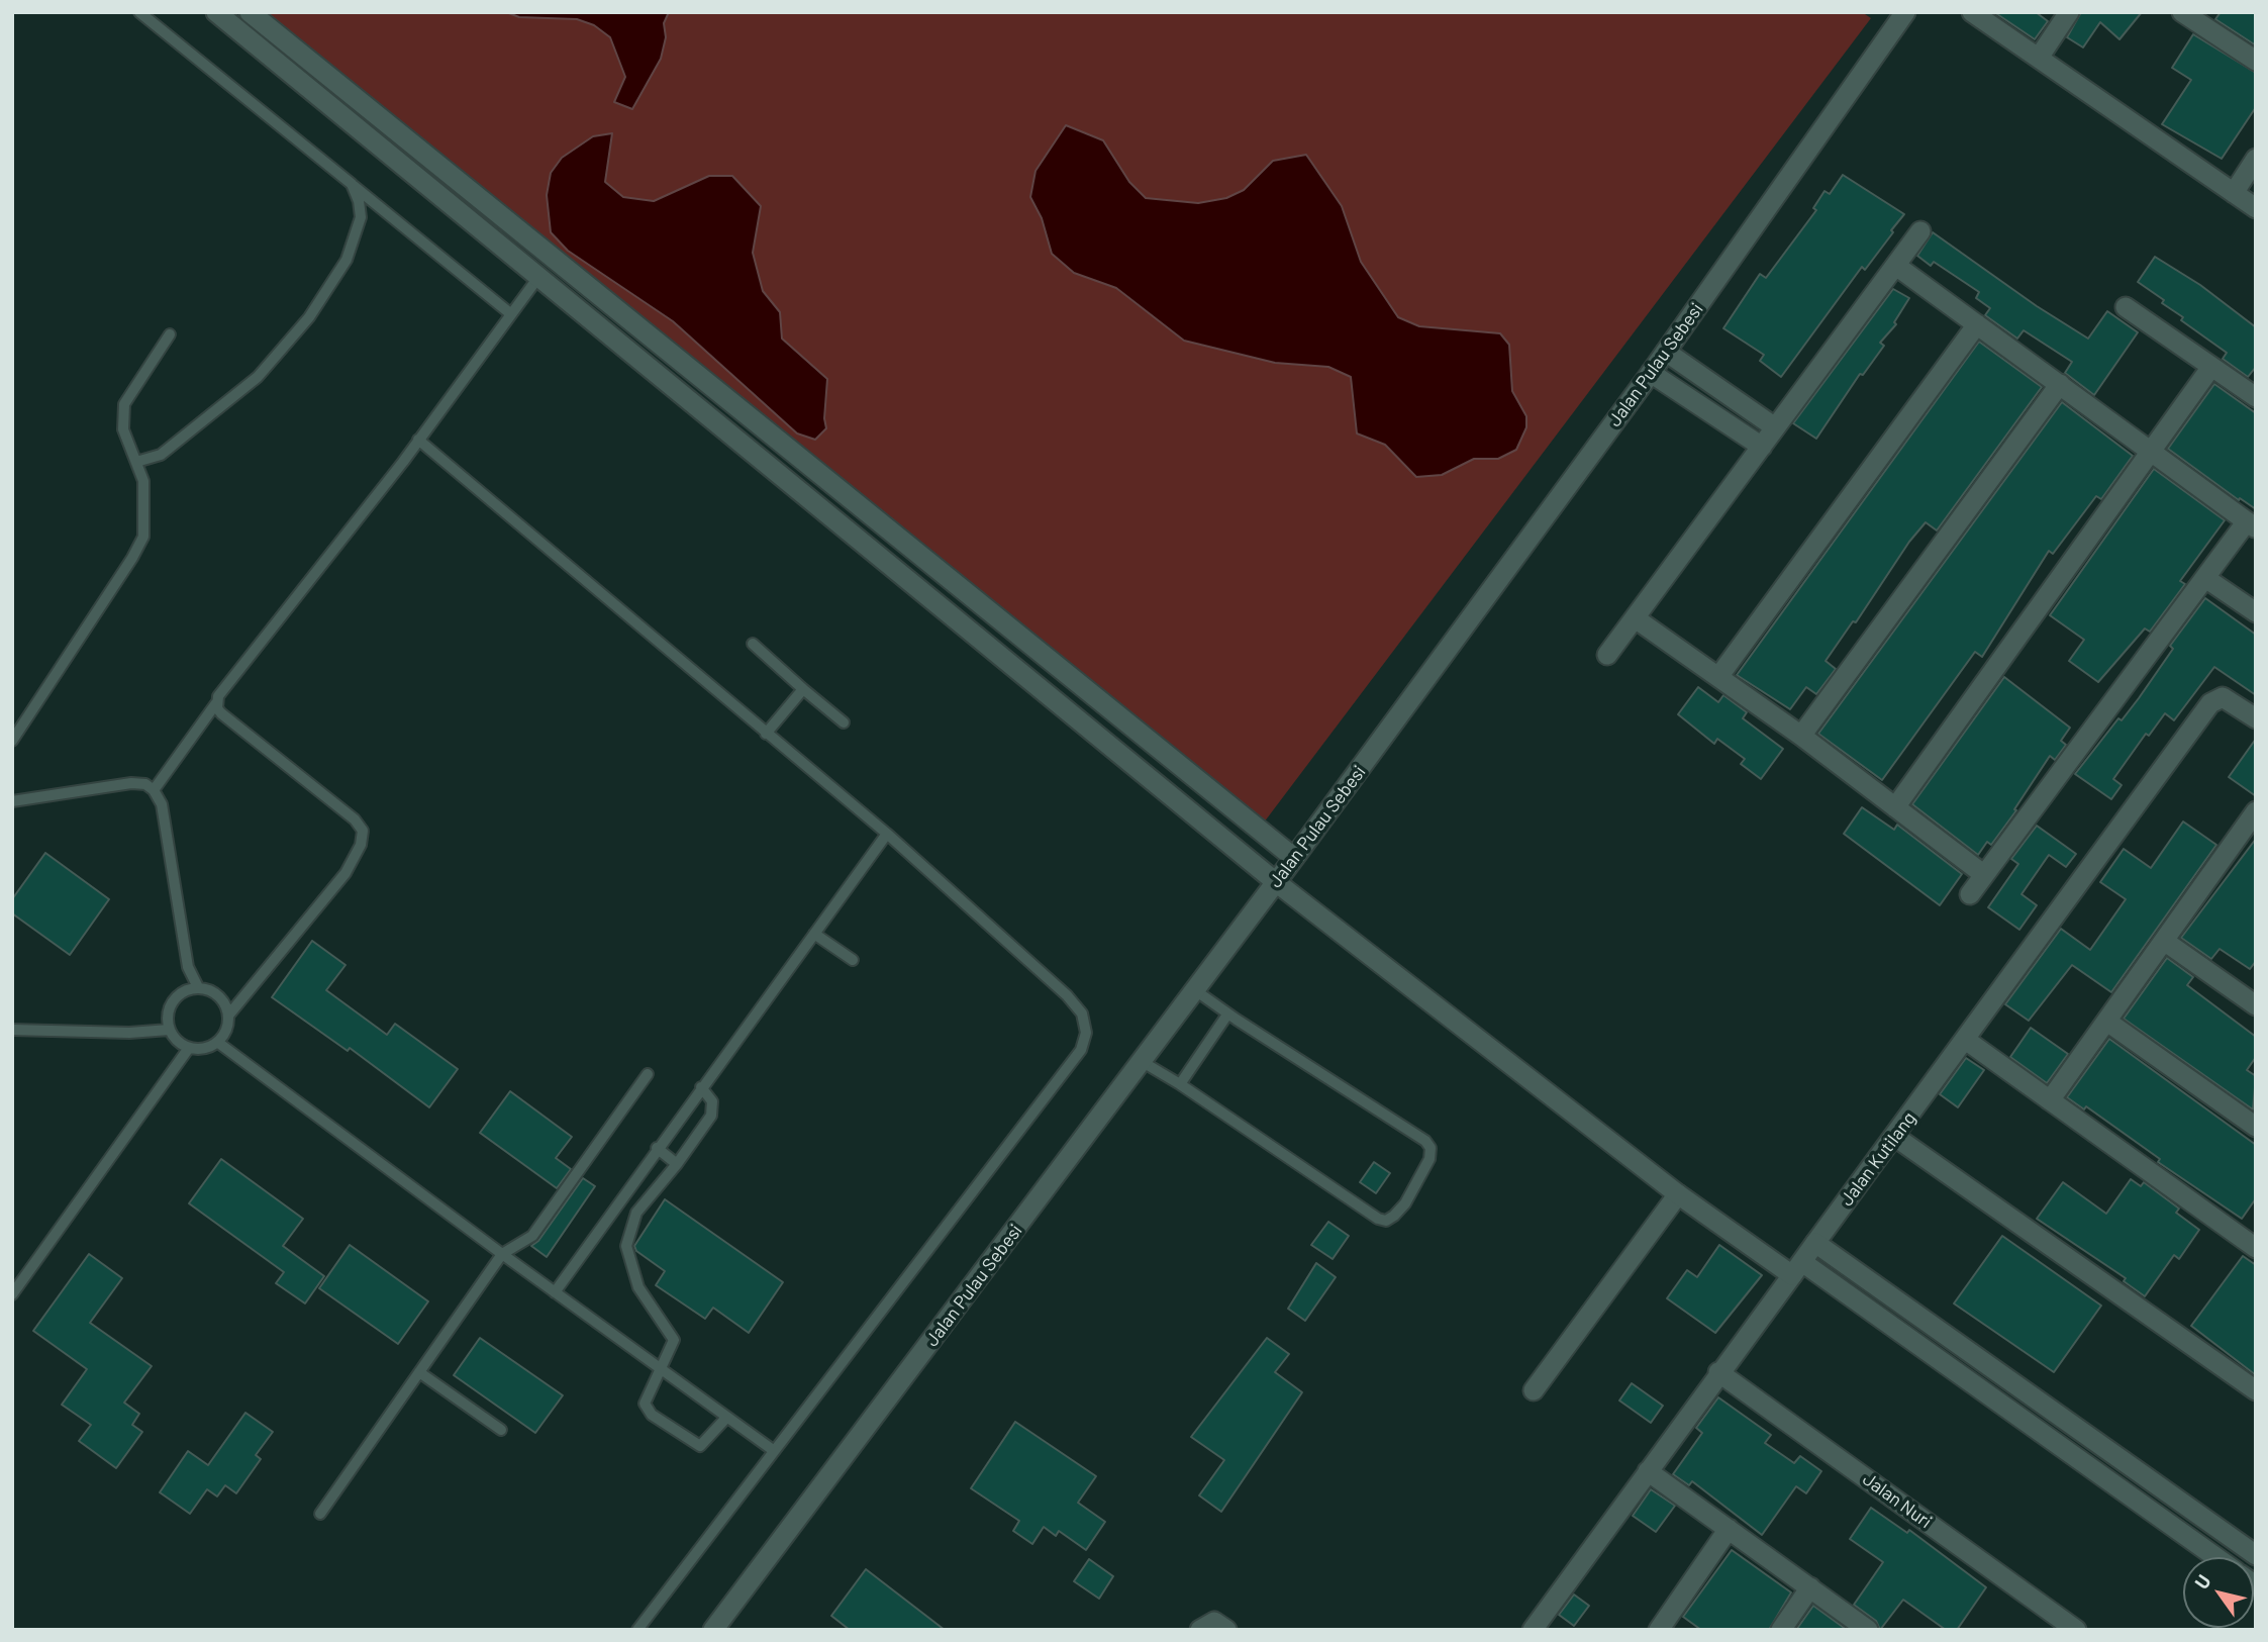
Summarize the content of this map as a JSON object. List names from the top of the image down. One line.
{"streets":{"street":["Jalan Pulau Sebesi","Jalan Kutilang","Jalan Nuri"]},"crossings":[["Jalan Kutilang","Jalan Nuri"]],"north":"top left"}
